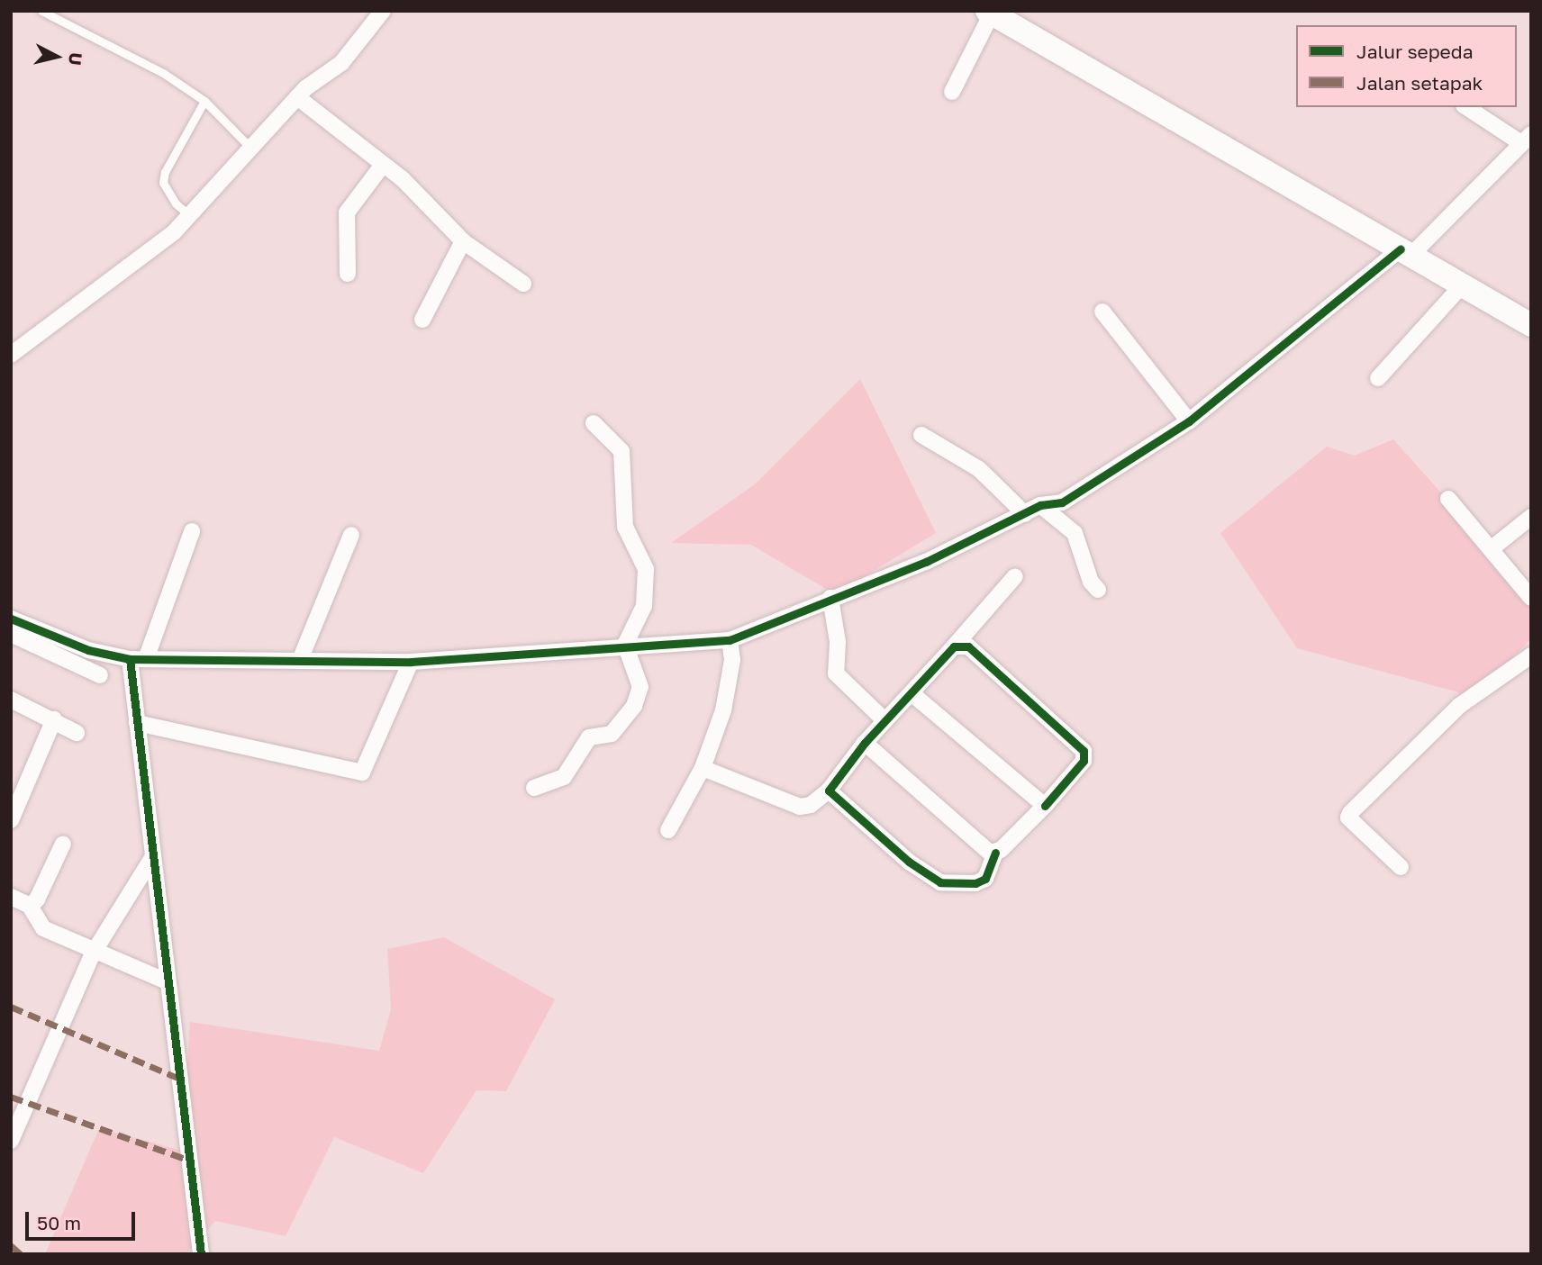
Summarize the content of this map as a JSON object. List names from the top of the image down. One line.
{"legend":["Jalur sepeda","Jalan setapak"],"scale_bar":"50 m","north":"right"}
